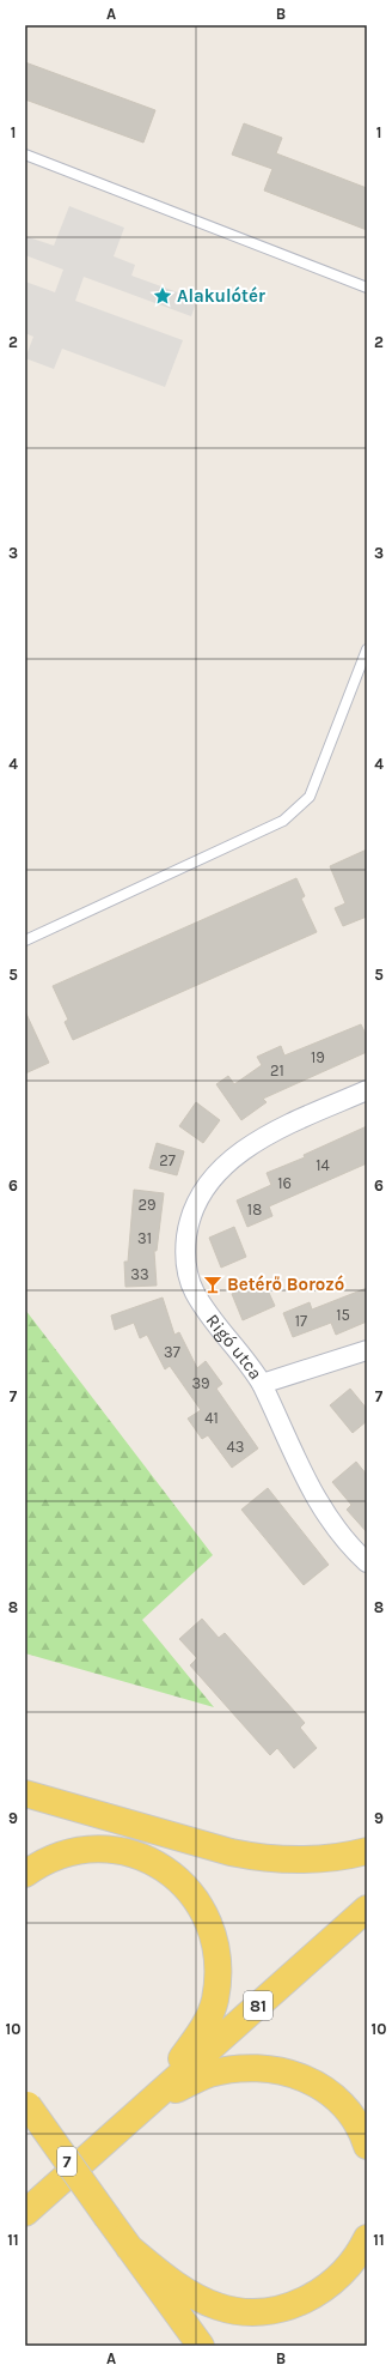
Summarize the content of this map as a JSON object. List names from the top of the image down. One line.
{"streets":{"main road":["81","7"],"street":["Rigó utca"]},"places":{"place":["Alakulótér"],"bar":["Betérő Borozó"]},"house_numbers":["19","21","27","14","16","29","18","31","33","15","17","37","39","41","43"],"grid":{"columns":["A","B"],"rows":["1","2","3","4","5","6","7","8","9","10","11"]}}
